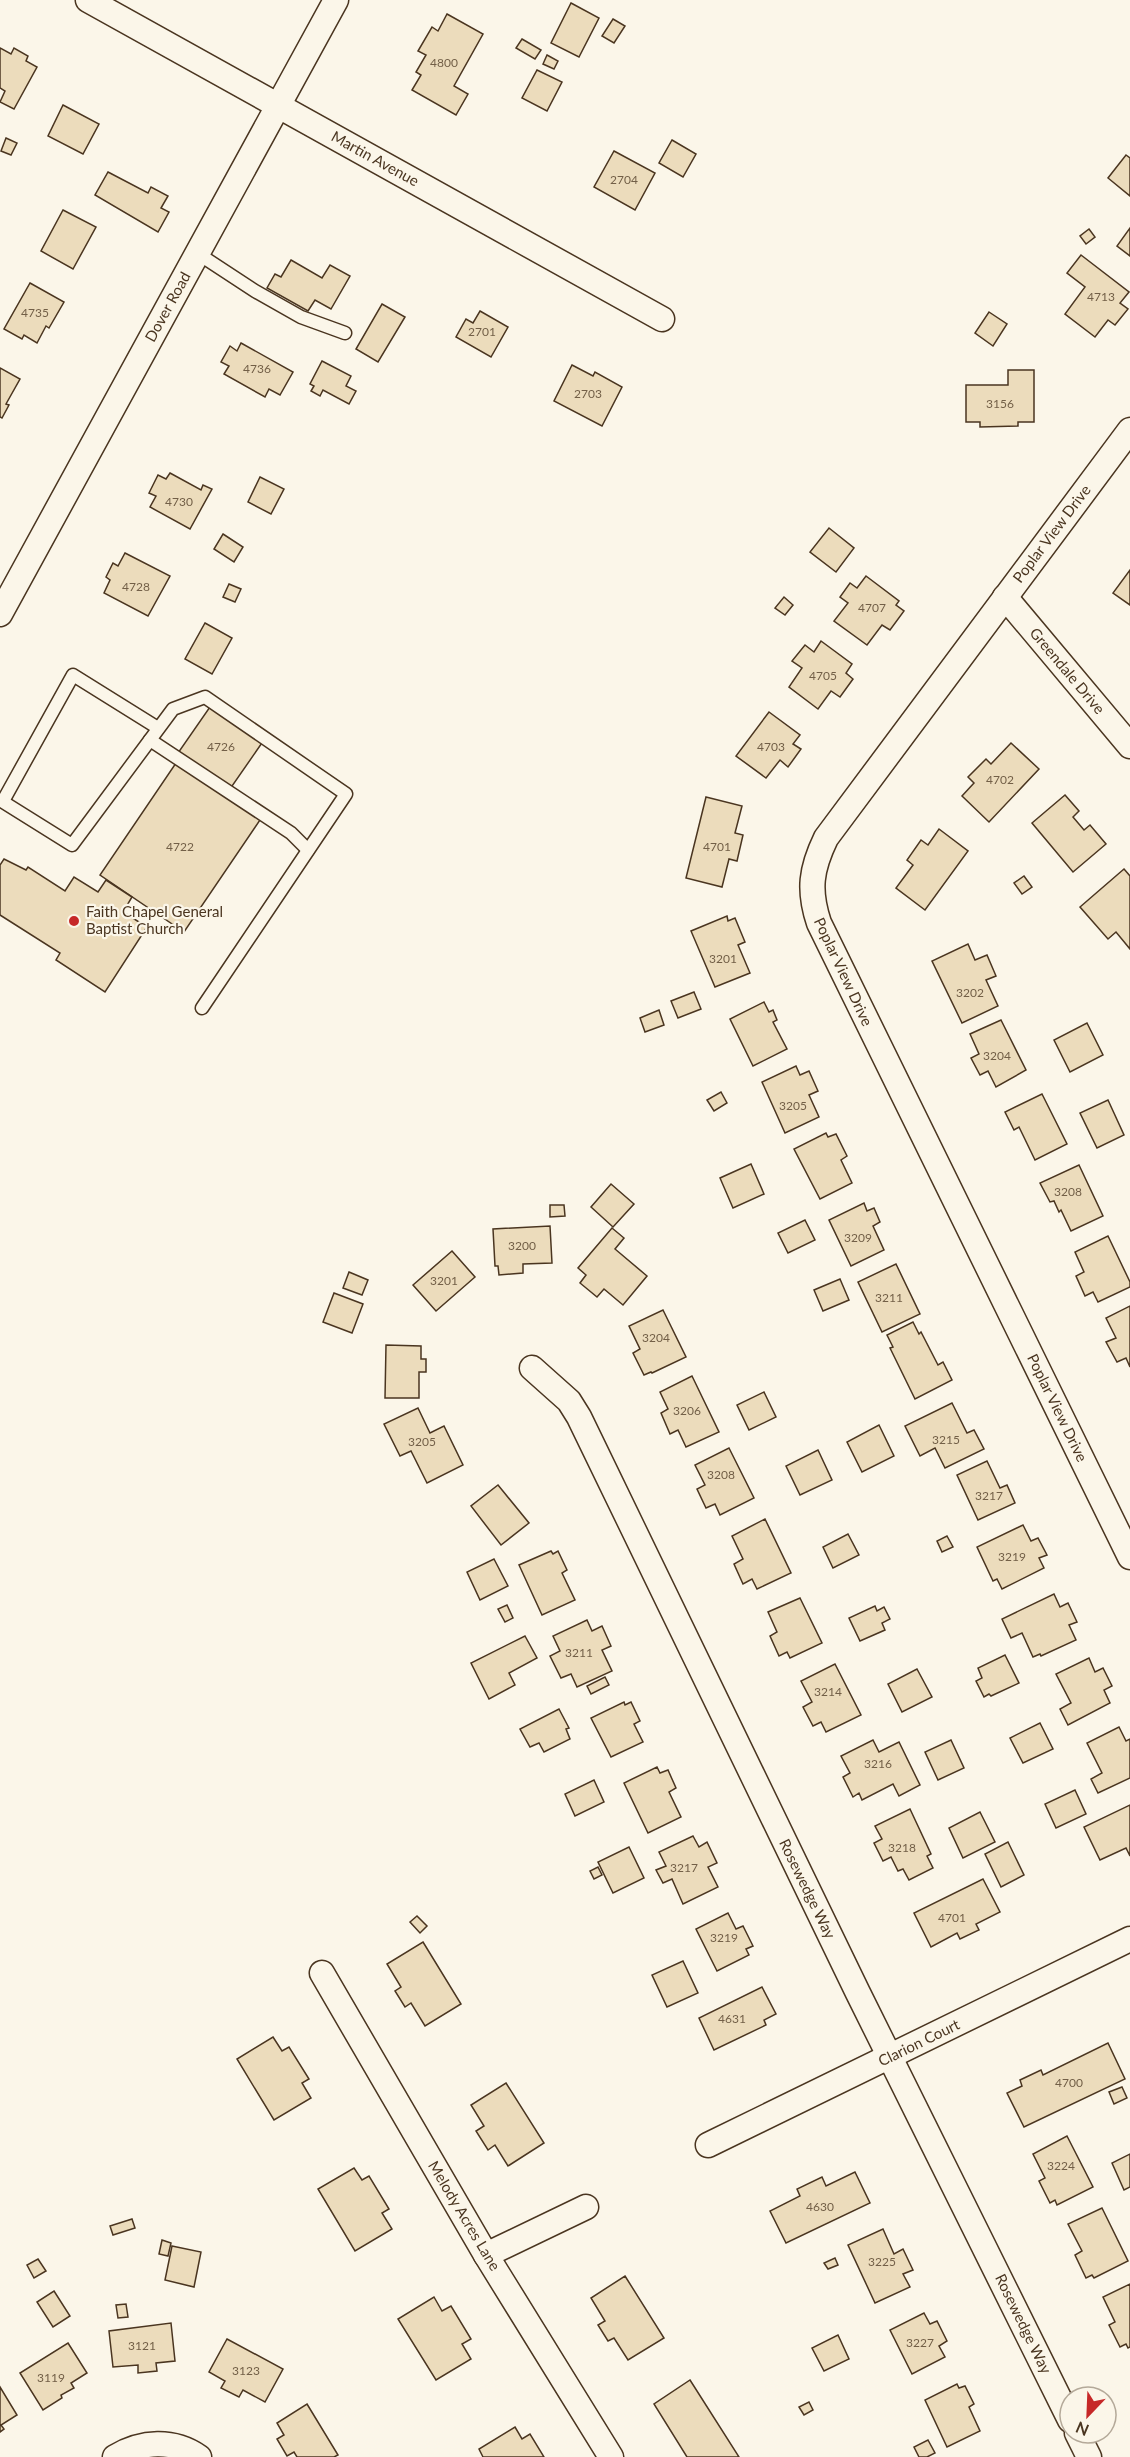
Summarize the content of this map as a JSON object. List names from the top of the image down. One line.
{"streets":{"street":["Martin Avenue","Dover Road","Poplar View Drive","Greendale Drive","Rosewedge Way","Clarion Court","Melody Acres Lane"]},"crossings":[["Martin Avenue","Dover Road"],["Poplar View Drive","Greendale Drive"],["Rosewedge Way","Clarion Court"]],"places":["Faith Chapel General Baptist Church"],"house_numbers":["4800","2704","4713","4735","2701","4736","2703","3156","4730","4728","4707","4705","4726","4703","4702","4722","4701","3201","3202","3204","3205","3208","3209","3200","3201","3211","3204","3206","3215","3205","3208","3217","3219","3211","3214","3216","3218","3217","4701","3219","4631","4700","3224","4630","3225","3227","3121","3123","3119"],"north":"bottom left"}
